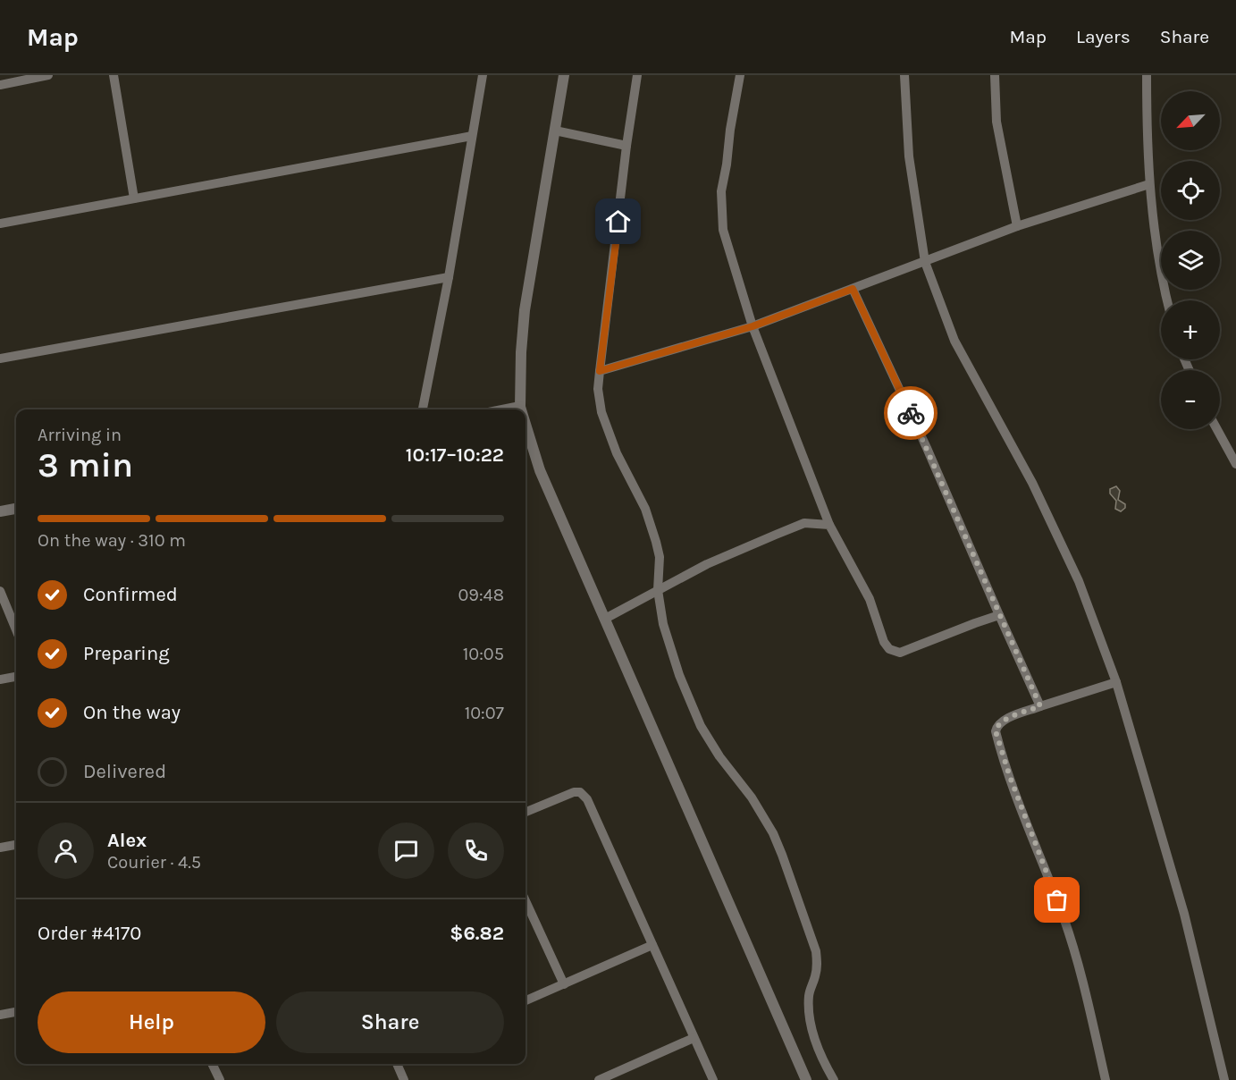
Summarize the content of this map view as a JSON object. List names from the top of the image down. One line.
{"north":"bottom left","page":{"header":"Map","nav":["Map","Layers","Share"],"map_buttons":["+","−"],"heading":["3 min","Arriving in","10:17–10:22"],"panel":["Alex","Courier · 4.5","Order #4170","$6.82"],"bar":"On the way · 310 m","list":[["Confirmed","09:48"],["Preparing","10:05"],["On the way","10:07"],"Delivered"],"buttons":["Help","Share"]}}
